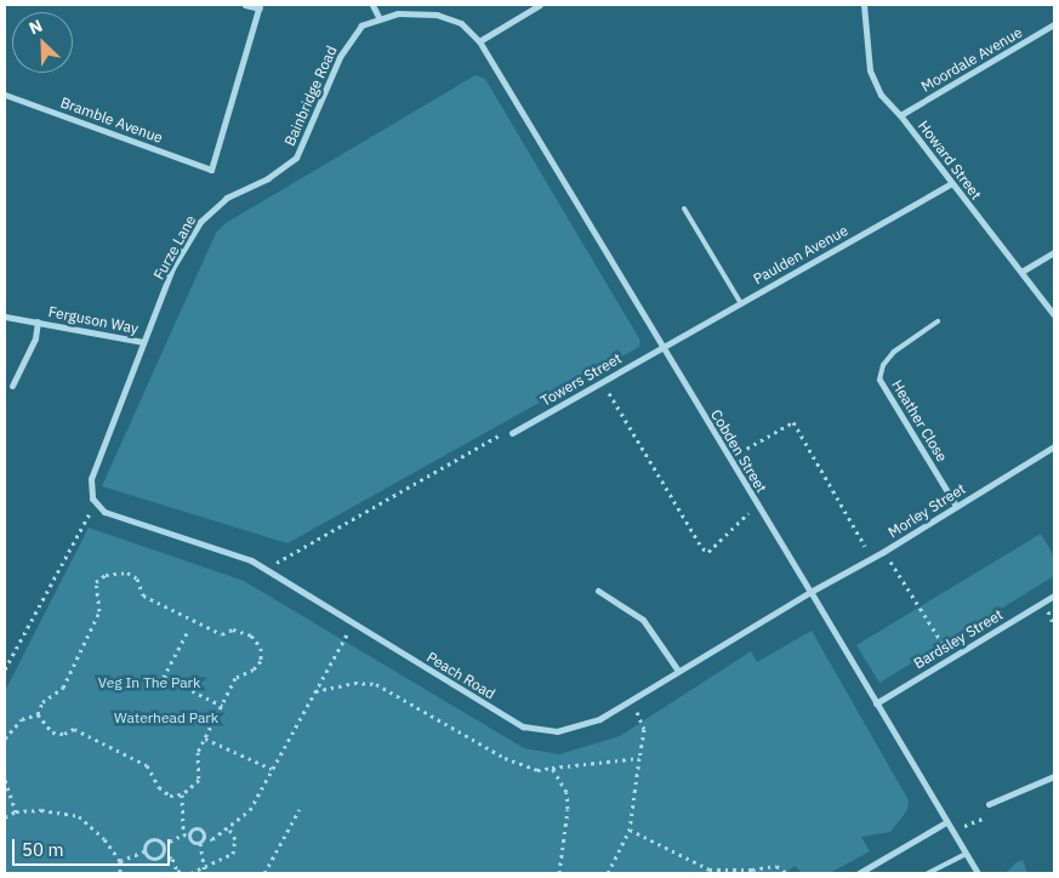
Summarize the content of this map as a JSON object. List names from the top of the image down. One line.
{"streets":{"street":["Moordale Avenue","Bainbridge Road","Bramble Avenue","Howard Street","Furze Lane","Paulden Avenue","Ferguson Way","Towers Street","Heather Close","Cobden Street","Morley Street","Bardsley Street","Peach Road"]},"crossings":[["Moordale Avenue","Howard Street"],["Bainbridge Road","Furze Lane"],["Howard Street","Paulden Avenue"],["Furze Lane","Ferguson Way"],["Furze Lane","Peach Road"],["Paulden Avenue","Towers Street"],["Paulden Avenue","Cobden Street"],["Towers Street","Cobden Street"],["Heather Close","Morley Street"],["Cobden Street","Morley Street"],["Cobden Street","Bardsley Street"],["Cobden Street","Peach Road"],["Morley Street","Peach Road"]],"parks":["Veg In The Park","Waterhead Park"],"scale_bar":"50 m","north":"top left"}
